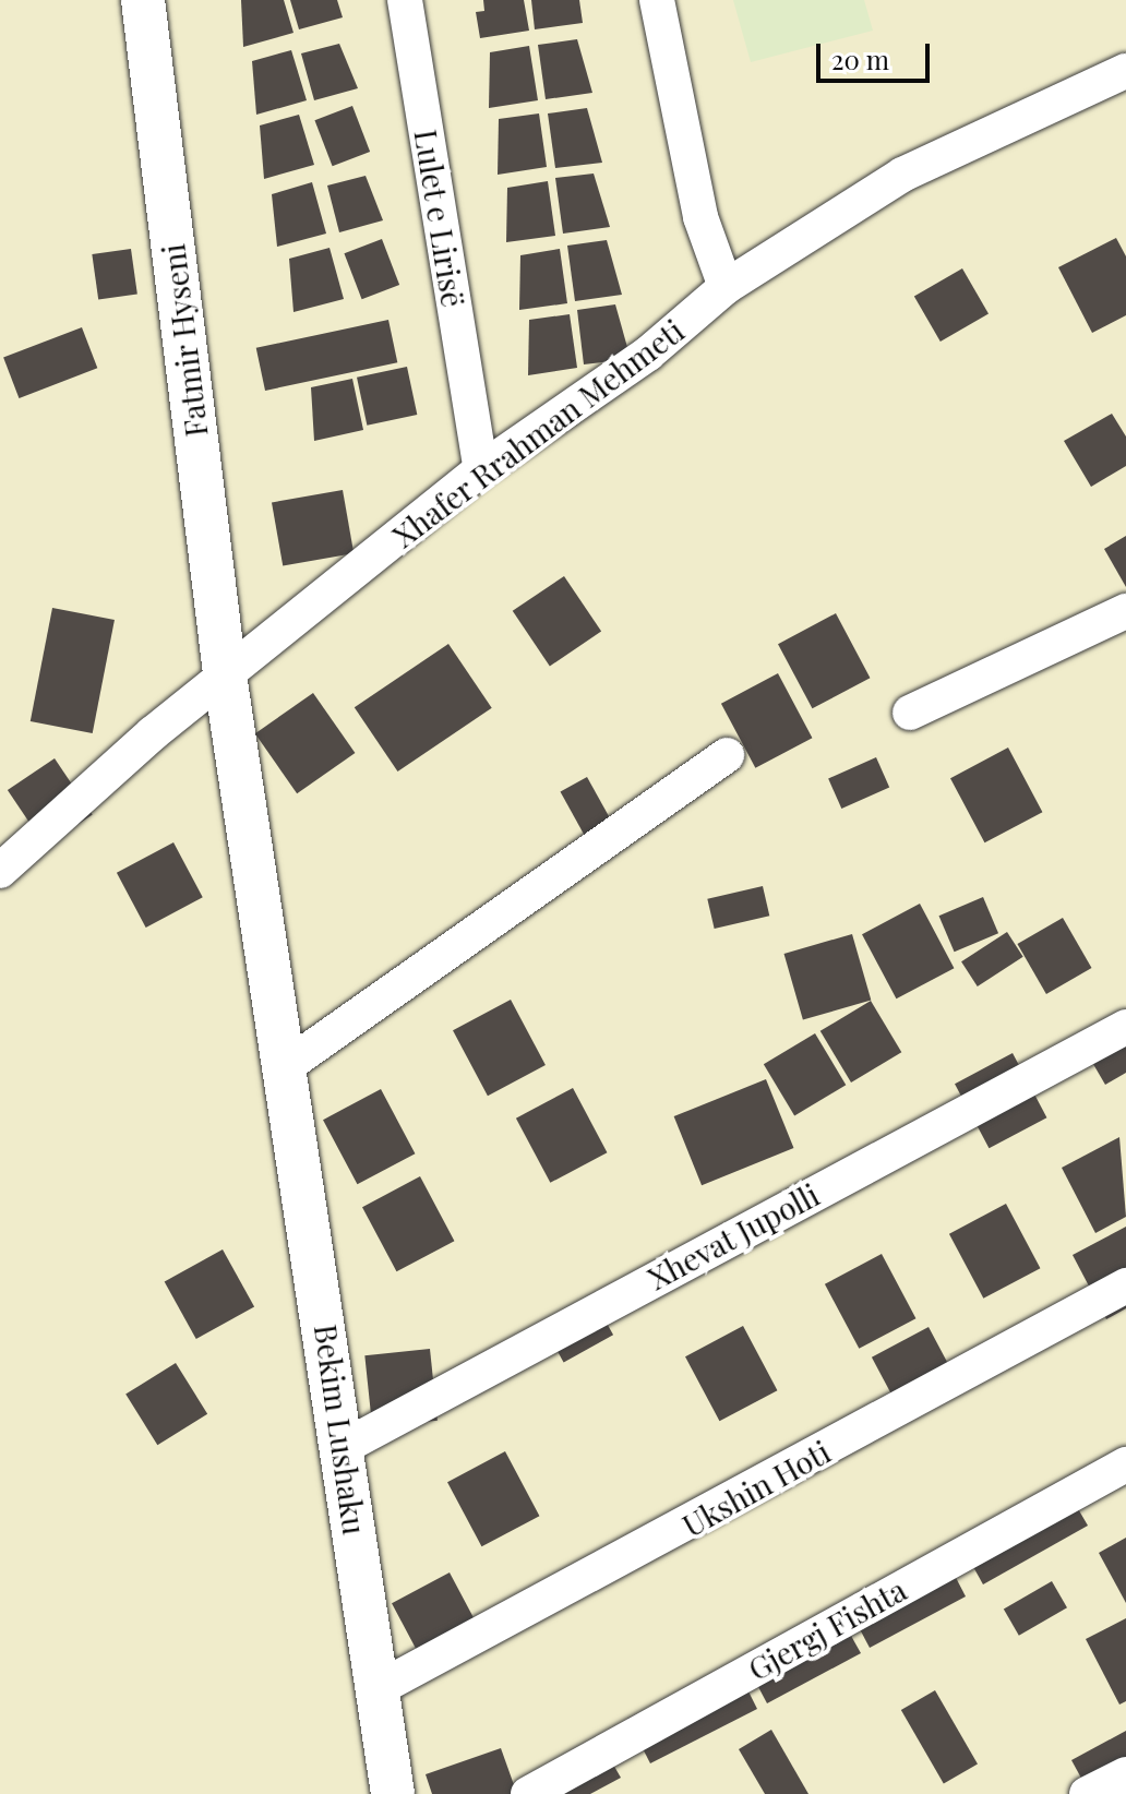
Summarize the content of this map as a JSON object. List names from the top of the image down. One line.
{"streets":{"street":["Lulet e Lirisë","Fatmir Hyseni","Xhafer Rrahman Mehmeti","Xhevat Jupolli","Bekim Lushaku","Ukshin Hoti","Gjergj Fishta"]},"crossings":[["Lulet e Lirisë","Xhafer Rrahman Mehmeti"],["Fatmir Hyseni","Xhafer Rrahman Mehmeti"],["Fatmir Hyseni","Bekim Lushaku"],["Xhafer Rrahman Mehmeti","Bekim Lushaku"],["Xhevat Jupolli","Bekim Lushaku"],["Bekim Lushaku","Ukshin Hoti"]],"scale_bar":"20 m"}
